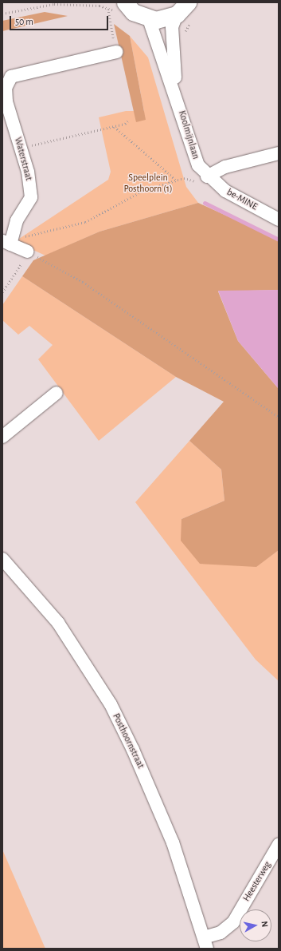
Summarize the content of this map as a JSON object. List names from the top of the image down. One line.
{"streets":{"main road":["Koolmijnlaan"],"street":["Waterstraat","be-MINE","Posthoornstraat","Heesterweg"]},"crossings":[["Koolmijnlaan","be-MINE"],["Posthoornstraat","Heesterweg"]],"parks":["Speelplein Posthoorn (1)"],"scale_bar":"50 m","north":"right"}
